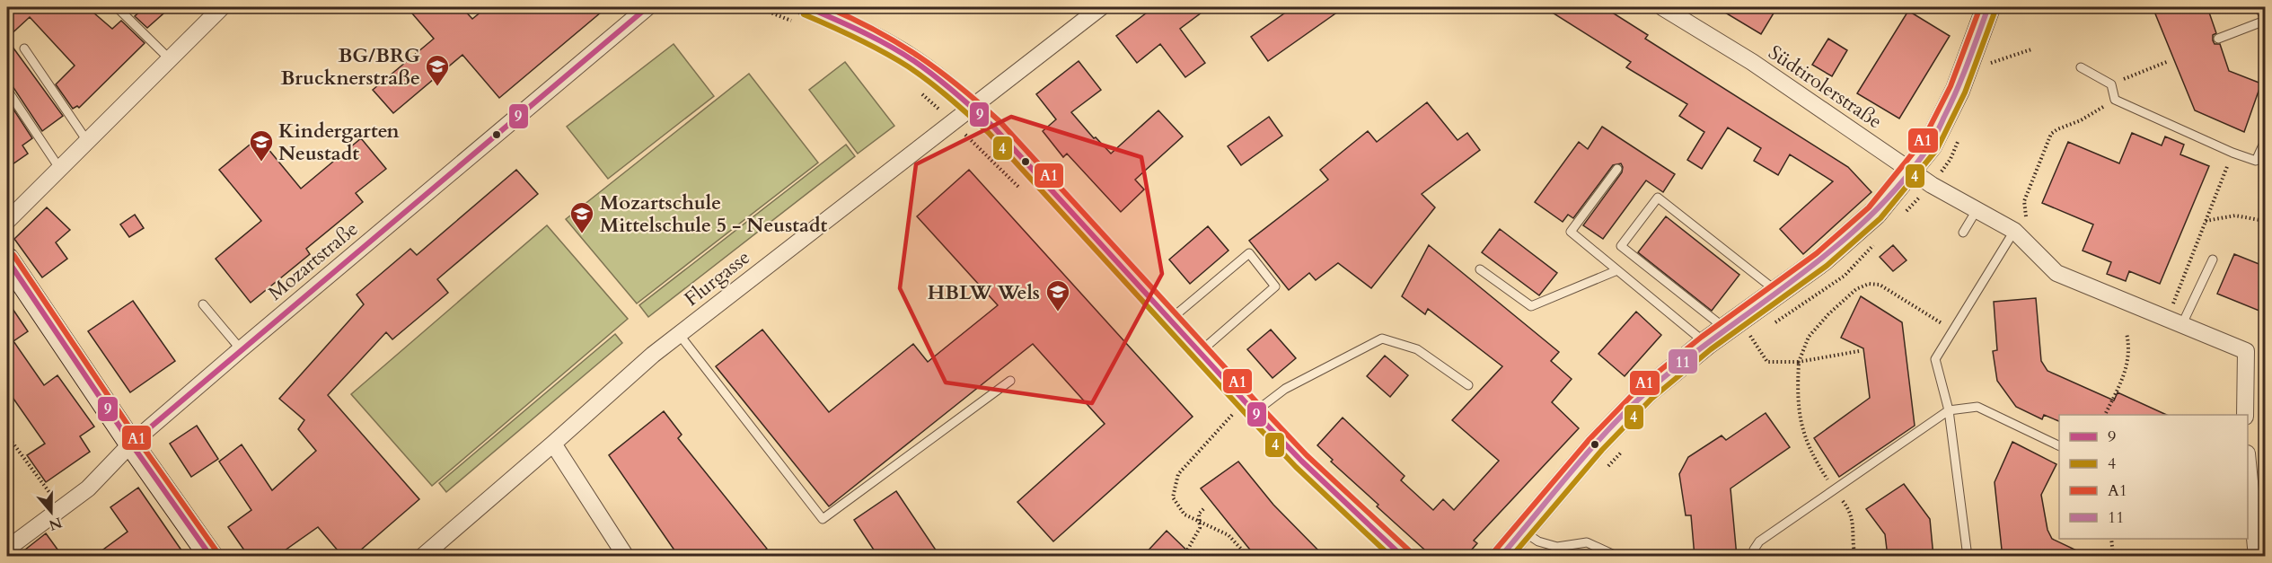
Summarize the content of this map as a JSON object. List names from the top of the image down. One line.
{"streets":{"street":["Südtirolerstraße","Mozartstraße","Flurgasse"]},"places":{"school or university":["BG/BRG Brucknerstraße","Kindergarten Neustadt","Mozartschule Mittelschule 5 - Neustadt","HBLW Wels"]},"lines":["transit line 9","transit line A1","transit line 11","transit line 4"],"legend":["9","4","A1","11"],"north":"bottom"}
